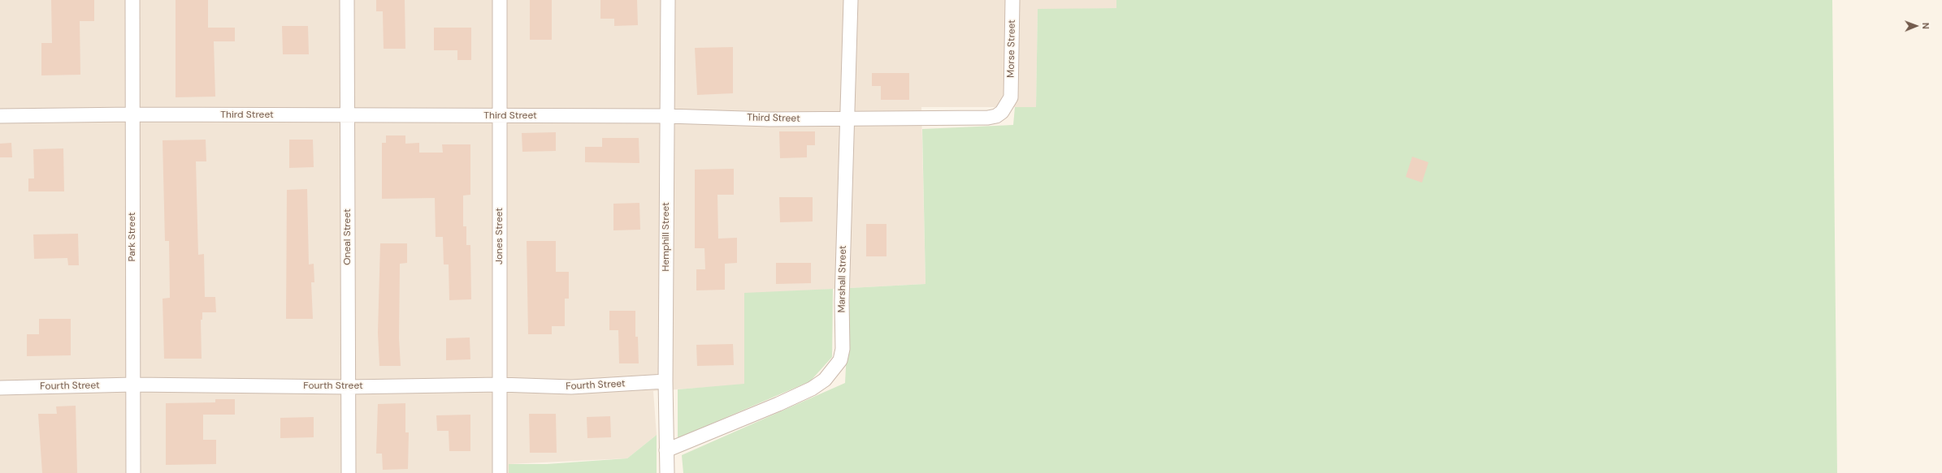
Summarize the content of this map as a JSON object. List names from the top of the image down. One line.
{"streets":{"street":["Morse Street","Third Street","Jones Street","Park Street","Oneal Street","Hemphill Street","Marshall Street","Fourth Street"]},"crossings":[["Morse Street","Third Street"],["Third Street","Jones Street"],["Third Street","Park Street"],["Third Street","Oneal Street"],["Third Street","Hemphill Street"],["Third Street","Marshall Street"],["Jones Street","Fourth Street"],["Park Street","Fourth Street"],["Oneal Street","Fourth Street"],["Hemphill Street","Marshall Street"],["Hemphill Street","Fourth Street"]],"north":"right"}
